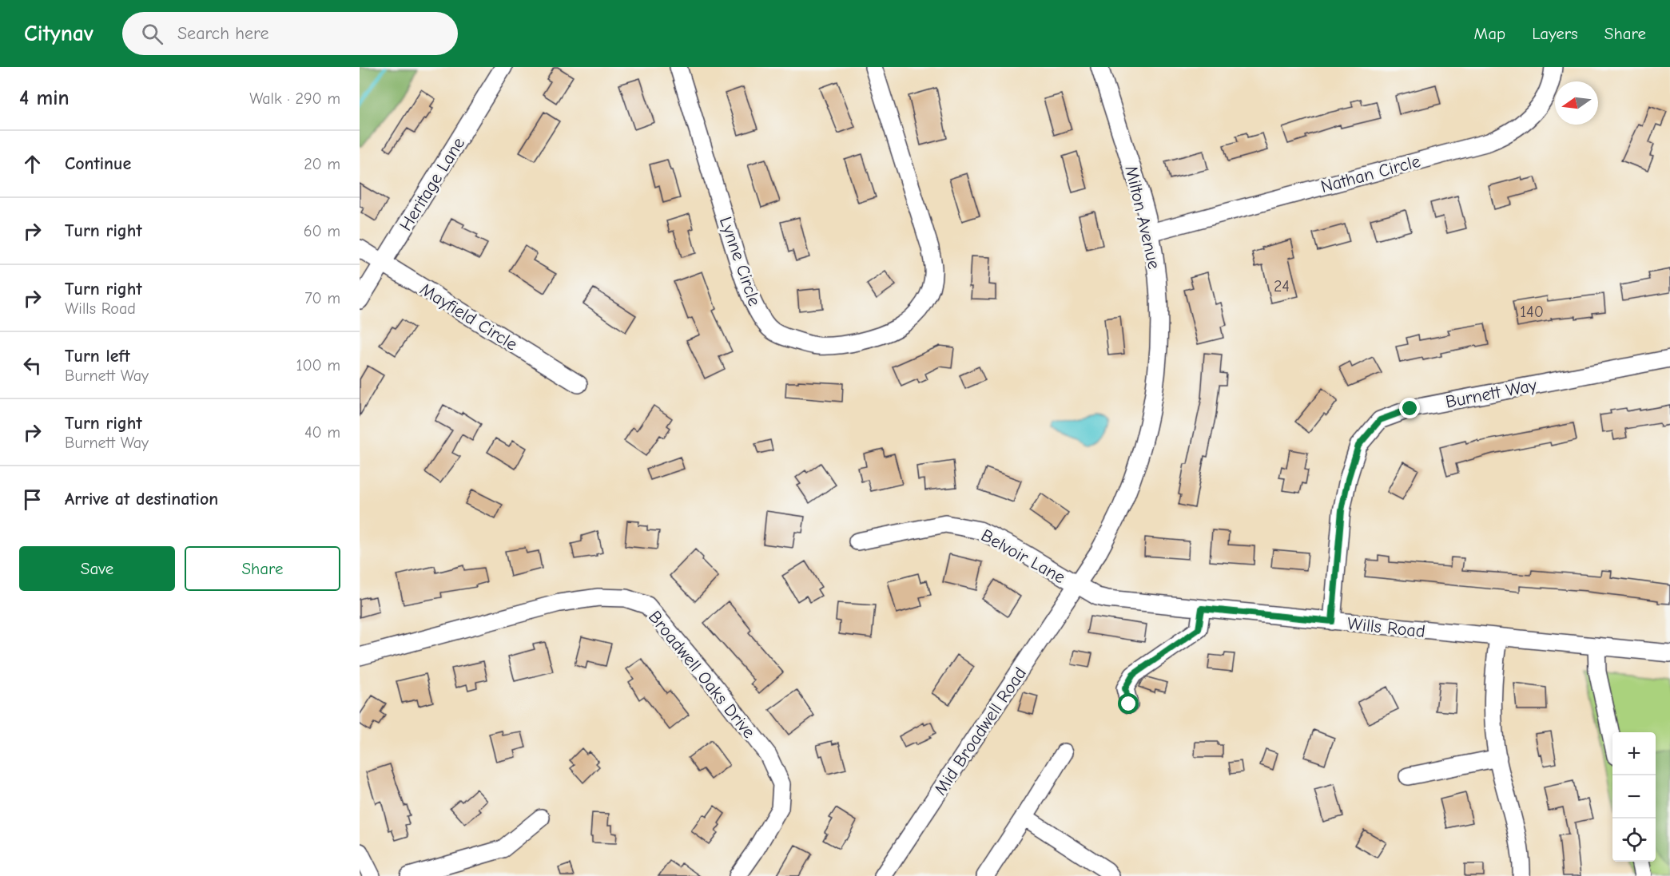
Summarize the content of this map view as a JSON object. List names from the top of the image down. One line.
{"streets":{"street":["Nathan Circle","Heritage Lane","Milton Avenue","Lynne Circle","Mayfield Circle","Burnett Way","Belvoir Lane","Wills Road","Broadwell Oaks Drive","Mid Broadwell Road"]},"crossings":[["Nathan Circle","Milton Avenue"],["Heritage Lane","Mayfield Circle"],["Milton Avenue","Belvoir Lane"],["Milton Avenue","Wills Road"],["Milton Avenue","Mid Broadwell Road"],["Burnett Way","Wills Road"],["Belvoir Lane","Wills Road"],["Belvoir Lane","Mid Broadwell Road"],["Wills Road","Mid Broadwell Road"]],"house_numbers":["24","140"],"north":"left","page":{"header":"Citynav","search":"Search here","nav":["Map","Layers","Share"],"heading":["4 min","Walk · 290 m"],"list":[["Continue","20 m"],["Turn right","60 m"],["Turn right","Wills Road","70 m"],["Turn left","Burnett Way","100 m"],["Turn right","Burnett Way","40 m"],"Arrive at destination"],"buttons":["Save","Share"],"map_buttons":["+","−"]}}
